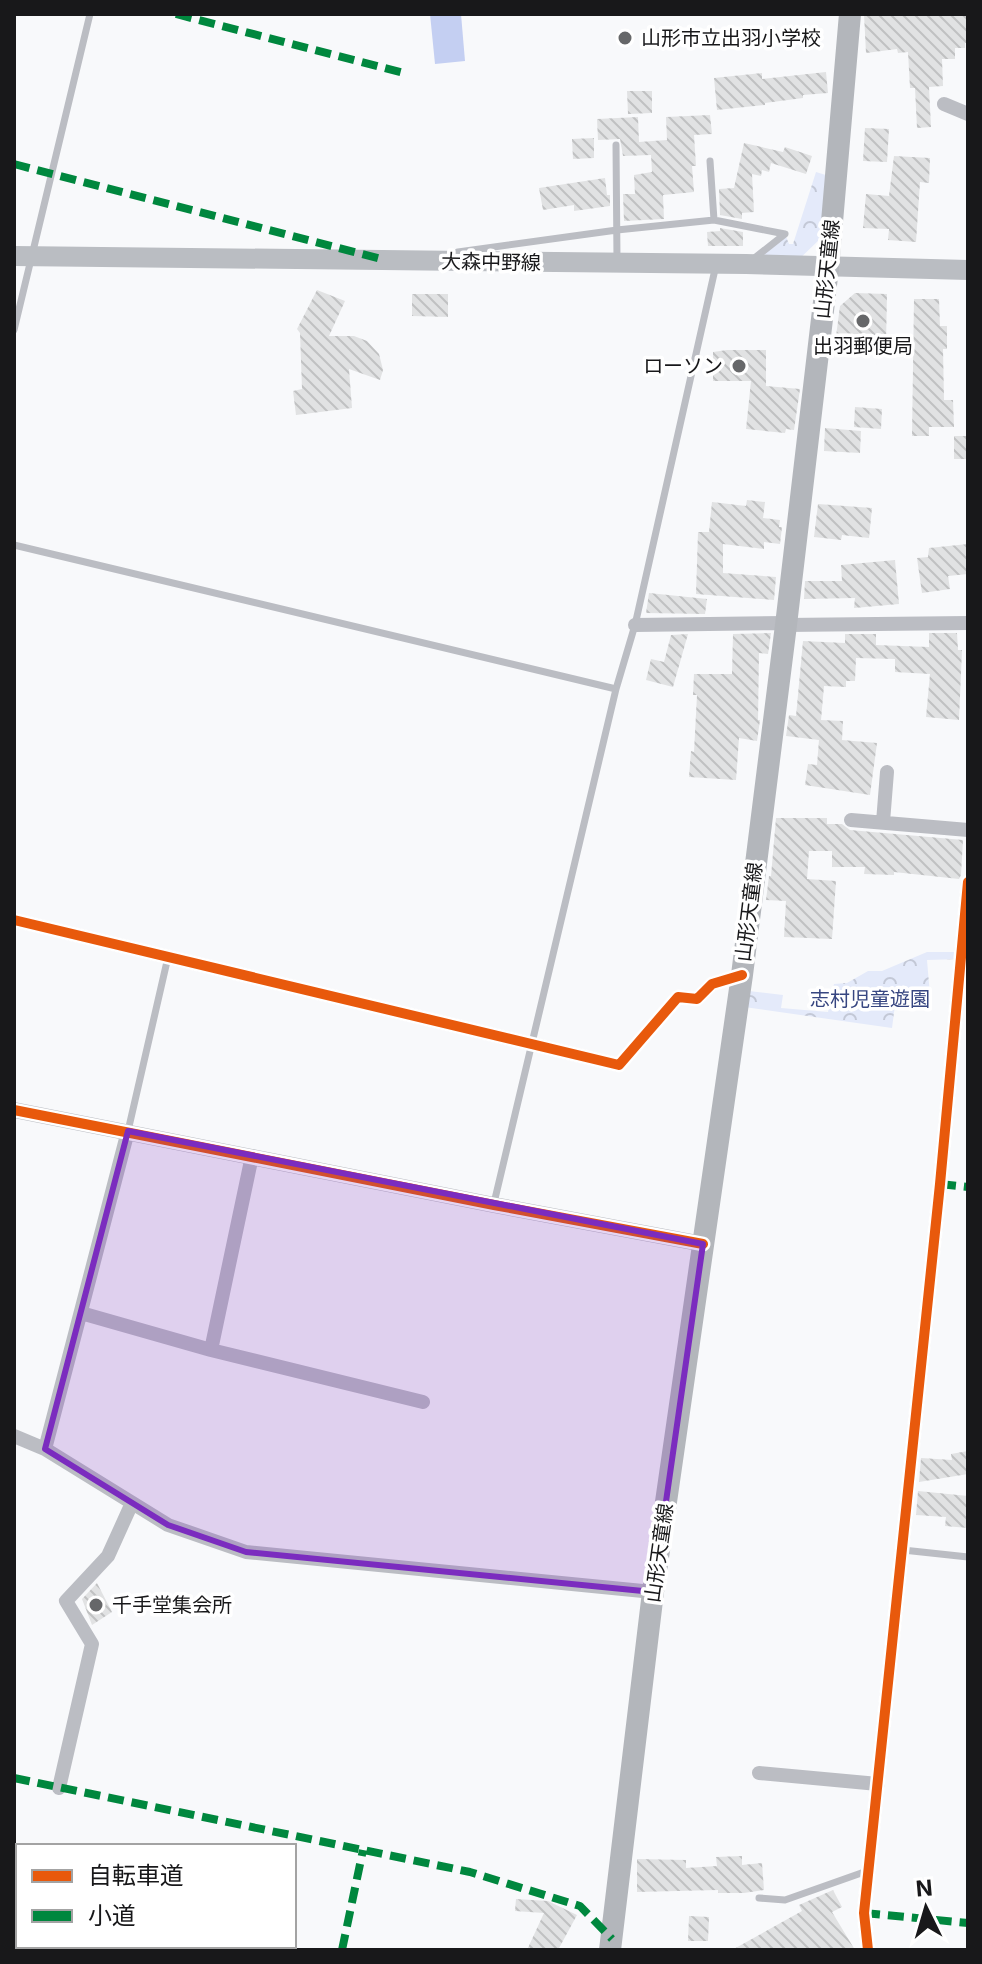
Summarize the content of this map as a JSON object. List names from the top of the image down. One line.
{"streets":{"main road":["大森中野線","山形天童線"]},"crossings":[["大森中野線","山形天童線"]],"parks":["志村児童遊園"],"places":["山形市立出羽小学校","出羽郵便局","ローソン","千手堂集会所"],"legend":["自転車道","小道"],"north":"top"}
